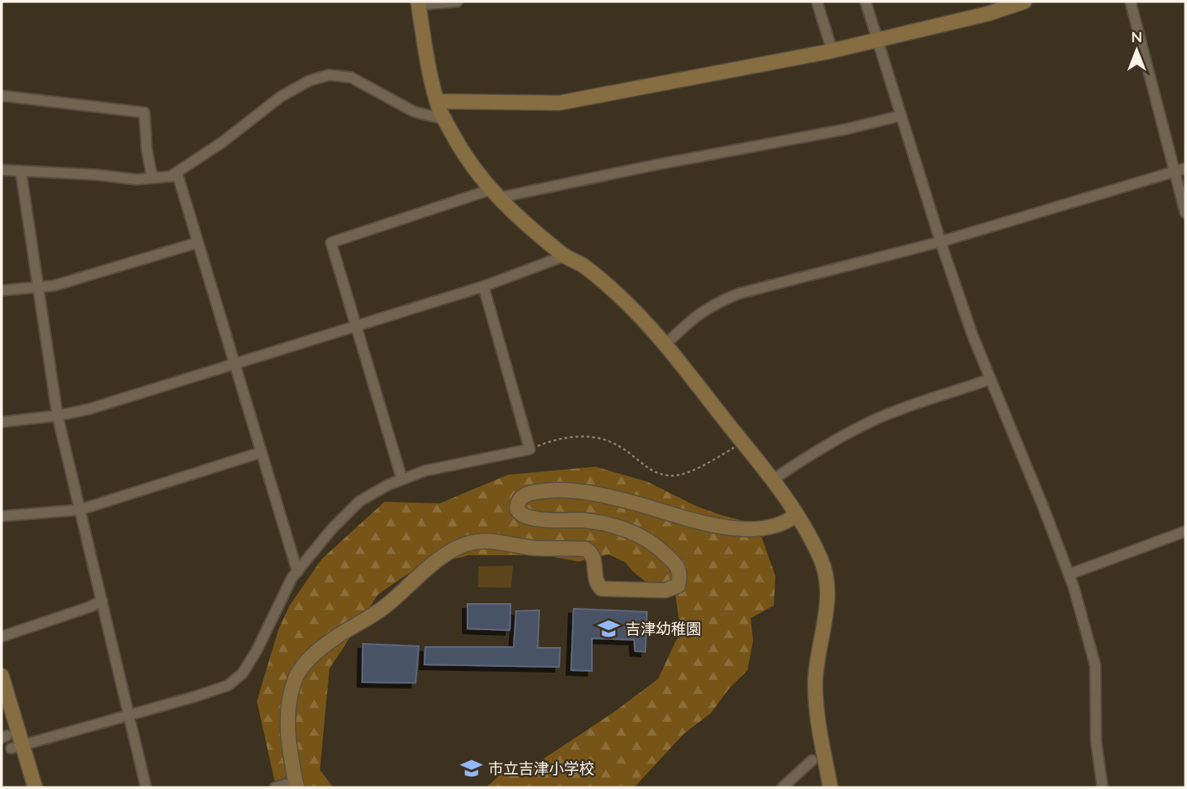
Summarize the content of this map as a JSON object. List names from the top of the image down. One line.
{"places":{"school or university":["吉津幼稚園","市立吉津小学校"]},"north":"top"}
